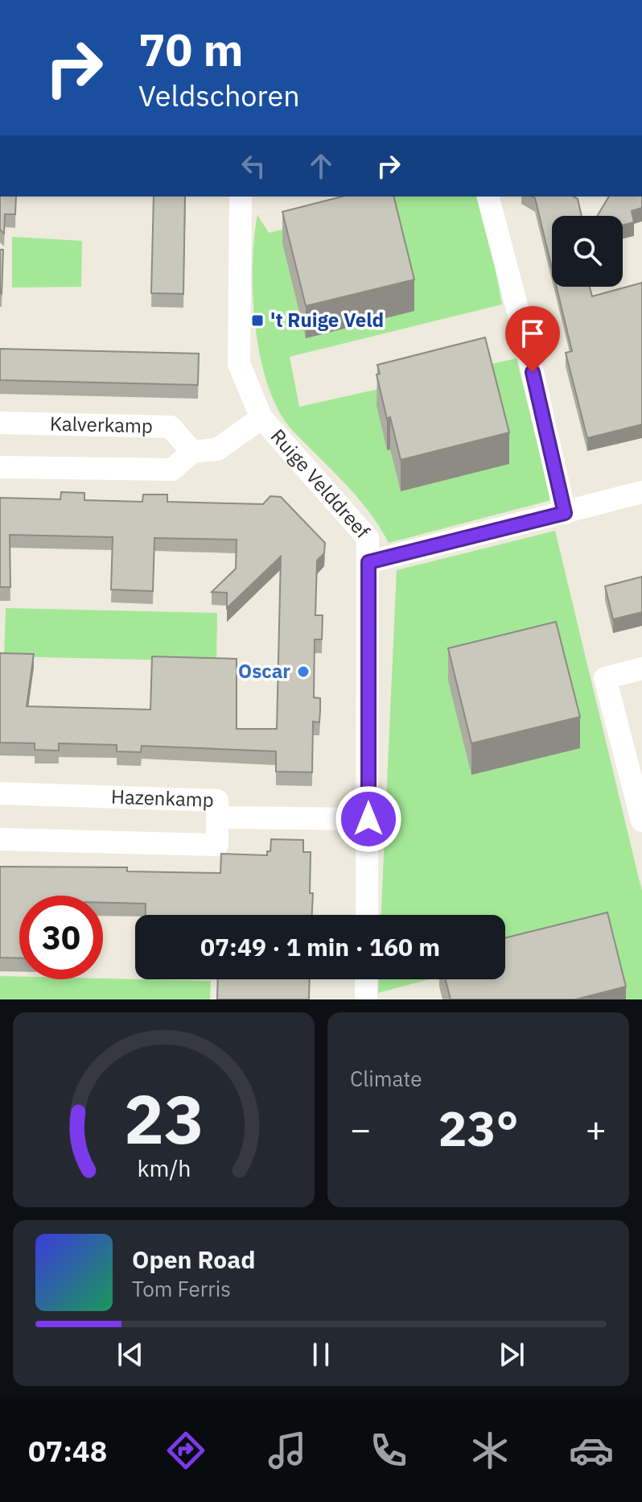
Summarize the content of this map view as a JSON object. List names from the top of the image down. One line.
{"streets":{"street":["Kalverkamp","Ruige Velddreef","Hazenkamp"]},"places":{"transit":["'t Ruige Veld"],"other":["Oscar"]},"page":{"turn":["70 m","Veldschoren"],"limit":"30","trip":"07:49 · 1 min · 160 m","tile":"Climate","heat":["−","23°","+"],"song":["Open Road","Tom Ferris"],"tabs":"07:48","gauge":["23","km/h"]}}
